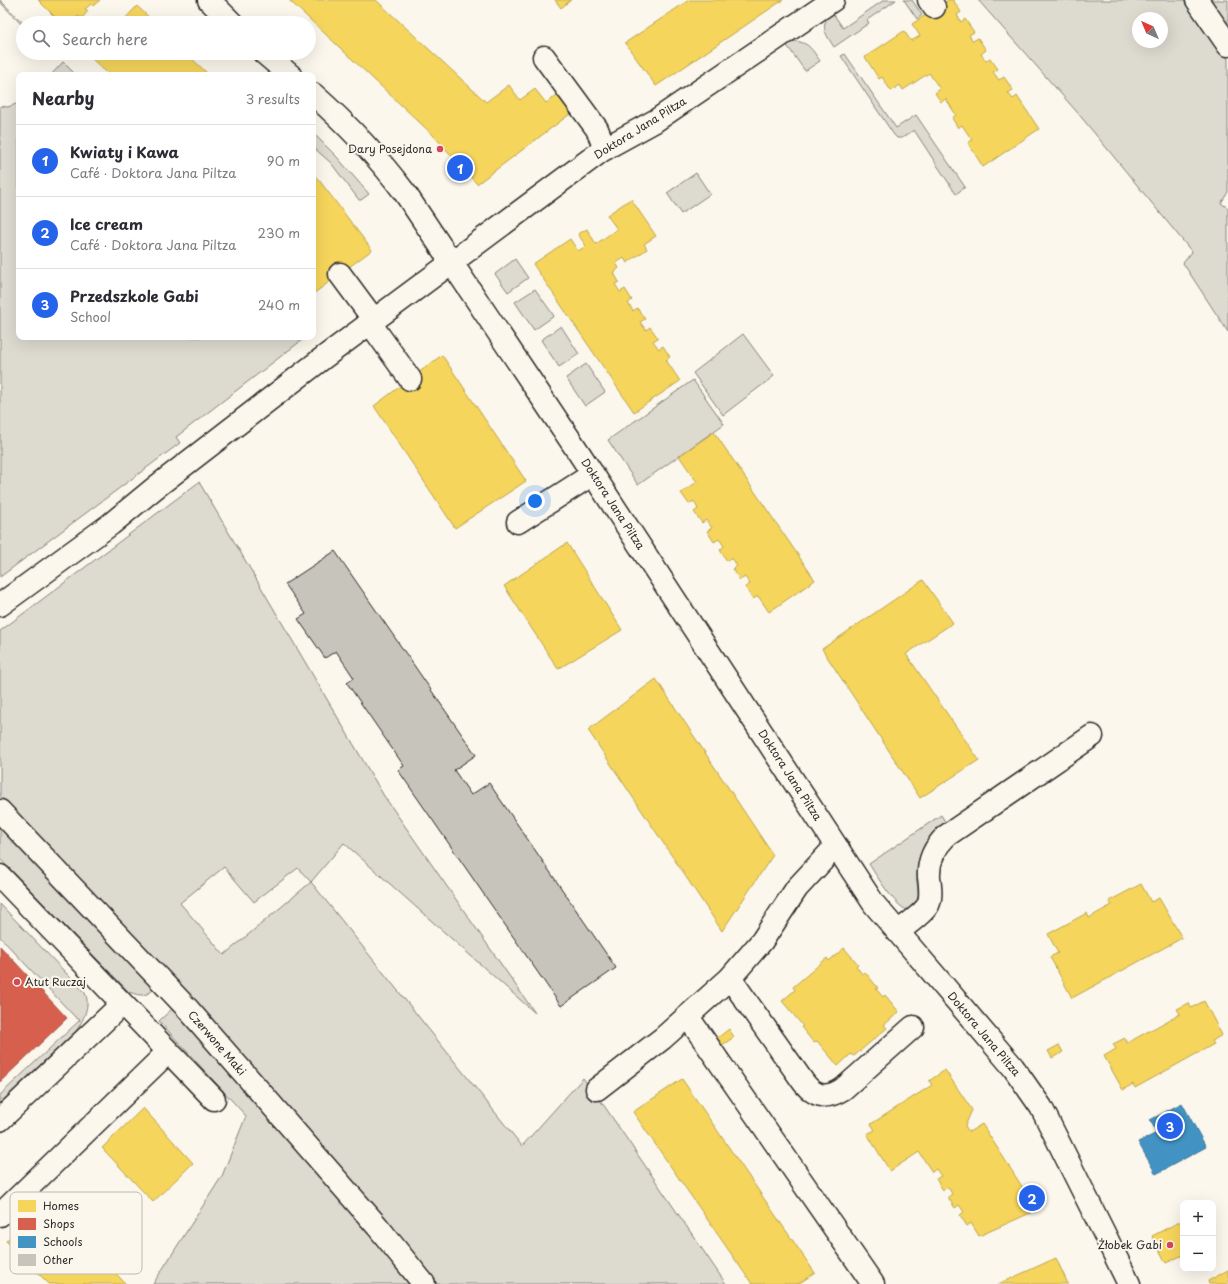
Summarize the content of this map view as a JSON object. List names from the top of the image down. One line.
{"streets":{"street":["Doktora Jana Piltza","Czerwone Maki"]},"places":["Dary Posejdona","Atut Ruczaj","Żłobek Gabi"],"legend":["Homes","Shops","Schools","Other"],"north":"top left","page":{"search":"Search here","heading":["Nearby","3 results"],"list":[{"mark":"1","name":"Kwiaty i Kawa","note":"Café · Doktora Jana Piltza","value":"90 m"},{"mark":"2","name":"Ice cream","note":"Café · Doktora Jana Piltza","value":"230 m"},{"mark":"3","name":"Przedszkole Gabi","note":"School","value":"240 m"}],"pins":["1","3","2"],"map_buttons":["+","−"]}}
